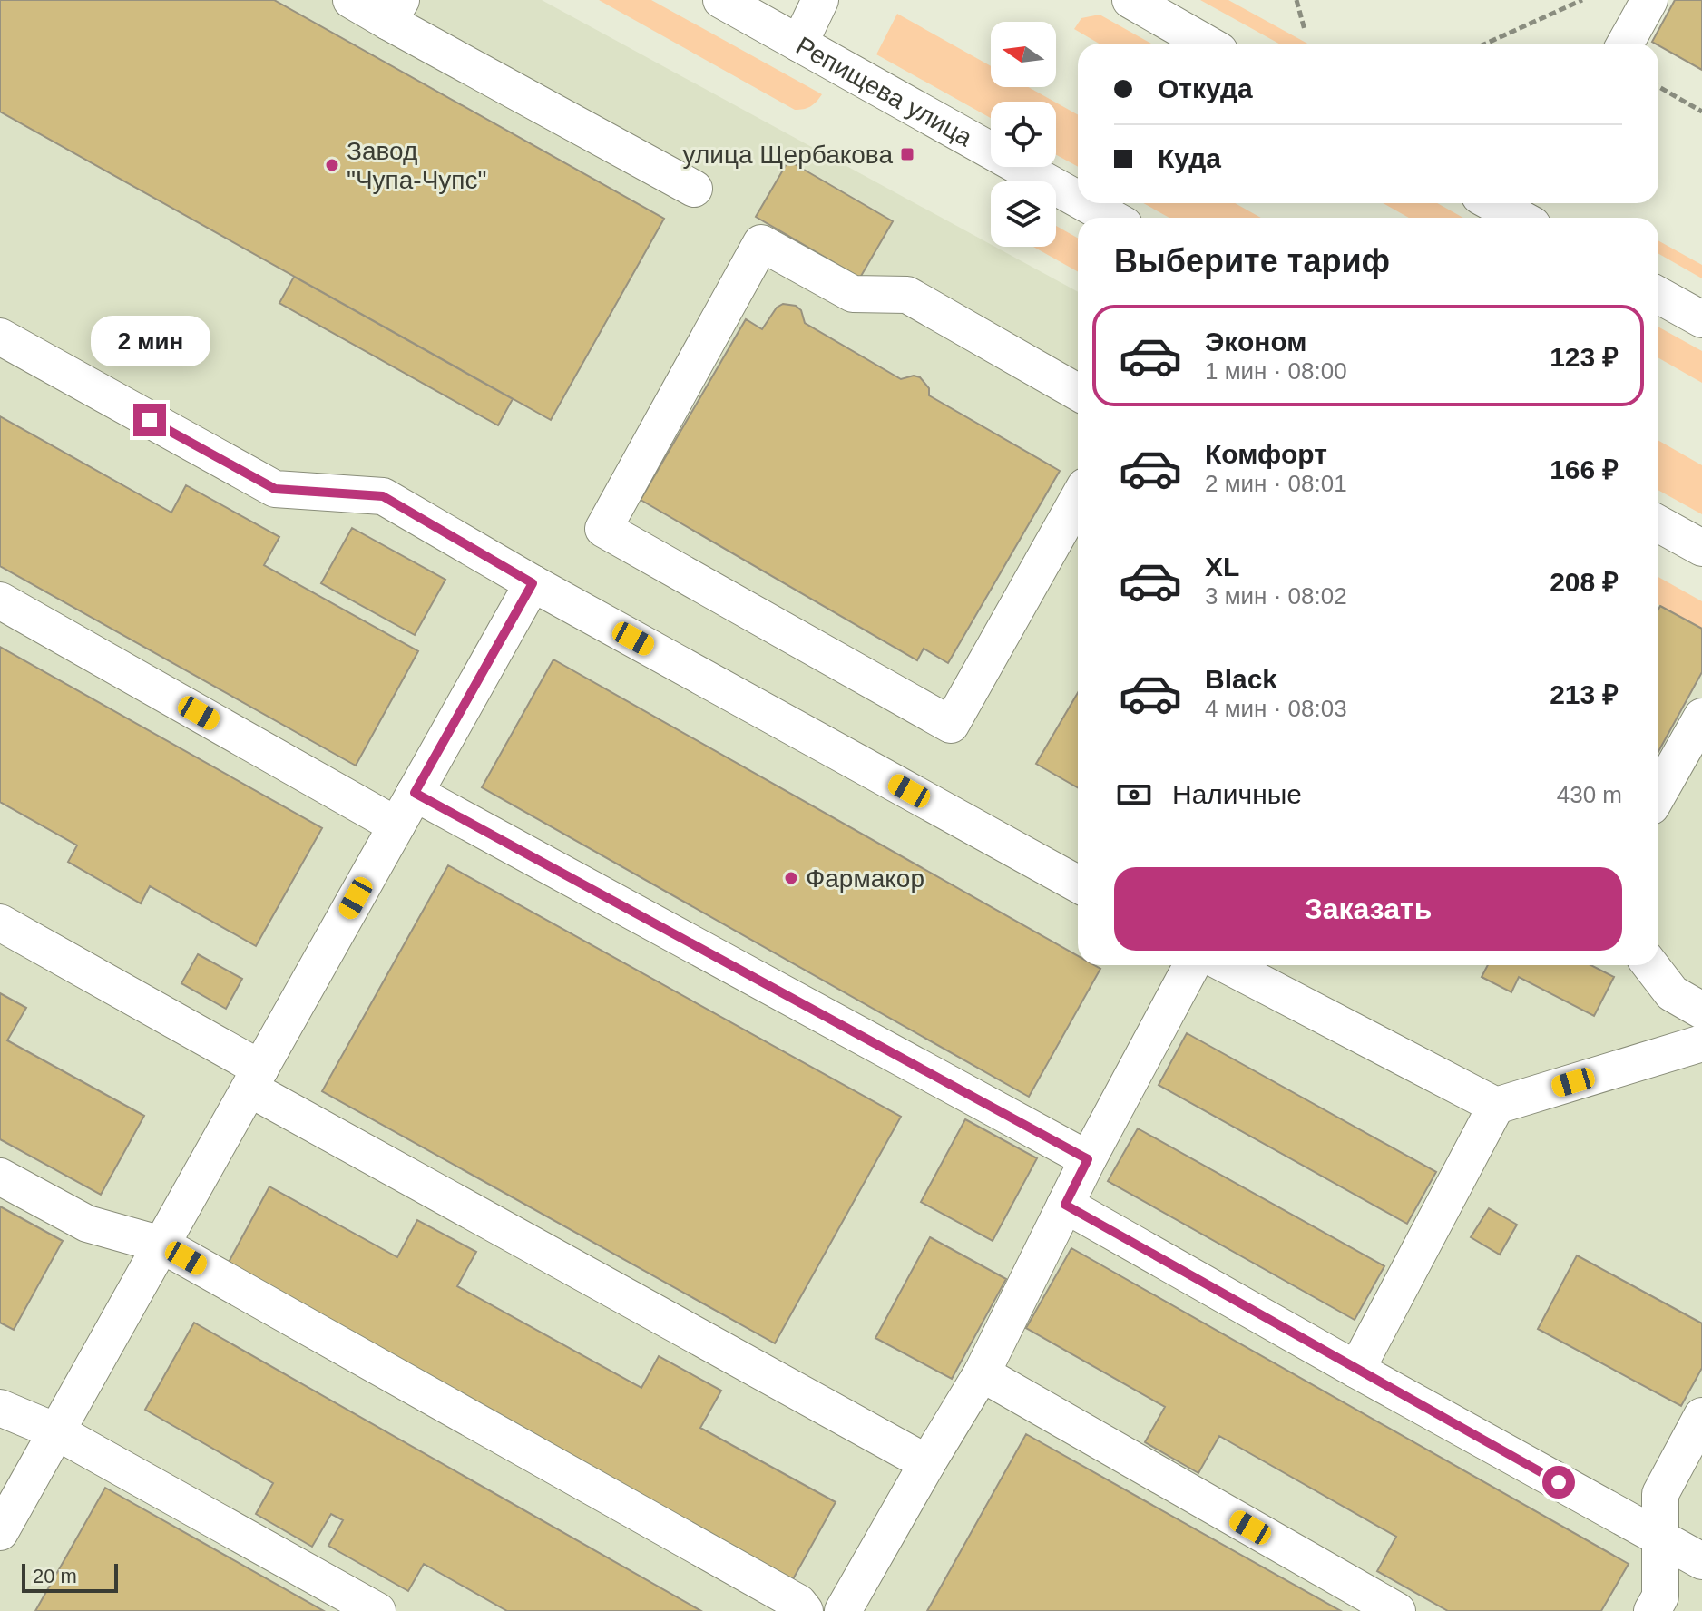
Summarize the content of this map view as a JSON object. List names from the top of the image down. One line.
{"streets":{"street":["Репищева улица"]},"places":{"transit":["улица Щербакова"],"other":["Завод \"Чупа-Чупс\"","Фармакор"]},"scale_bar":"20 m","north":"left","page":{"banner":["Откуда","Куда"],"heading":"Выберите тариф","list":[{"name":"Эконом","note":"1 мин · 08:00","value":"123 ₽"},{"name":"Комфорт","note":"2 мин · 08:01","value":"166 ₽"},{"name":"XL","note":"3 мин · 08:02","value":"208 ₽"},{"name":"Black","note":"4 мин · 08:03","value":"213 ₽"}],"bubble":"2 мин","pay":["Наличные","430 m"],"buttons":"Заказать","scale":"20 m"}}
